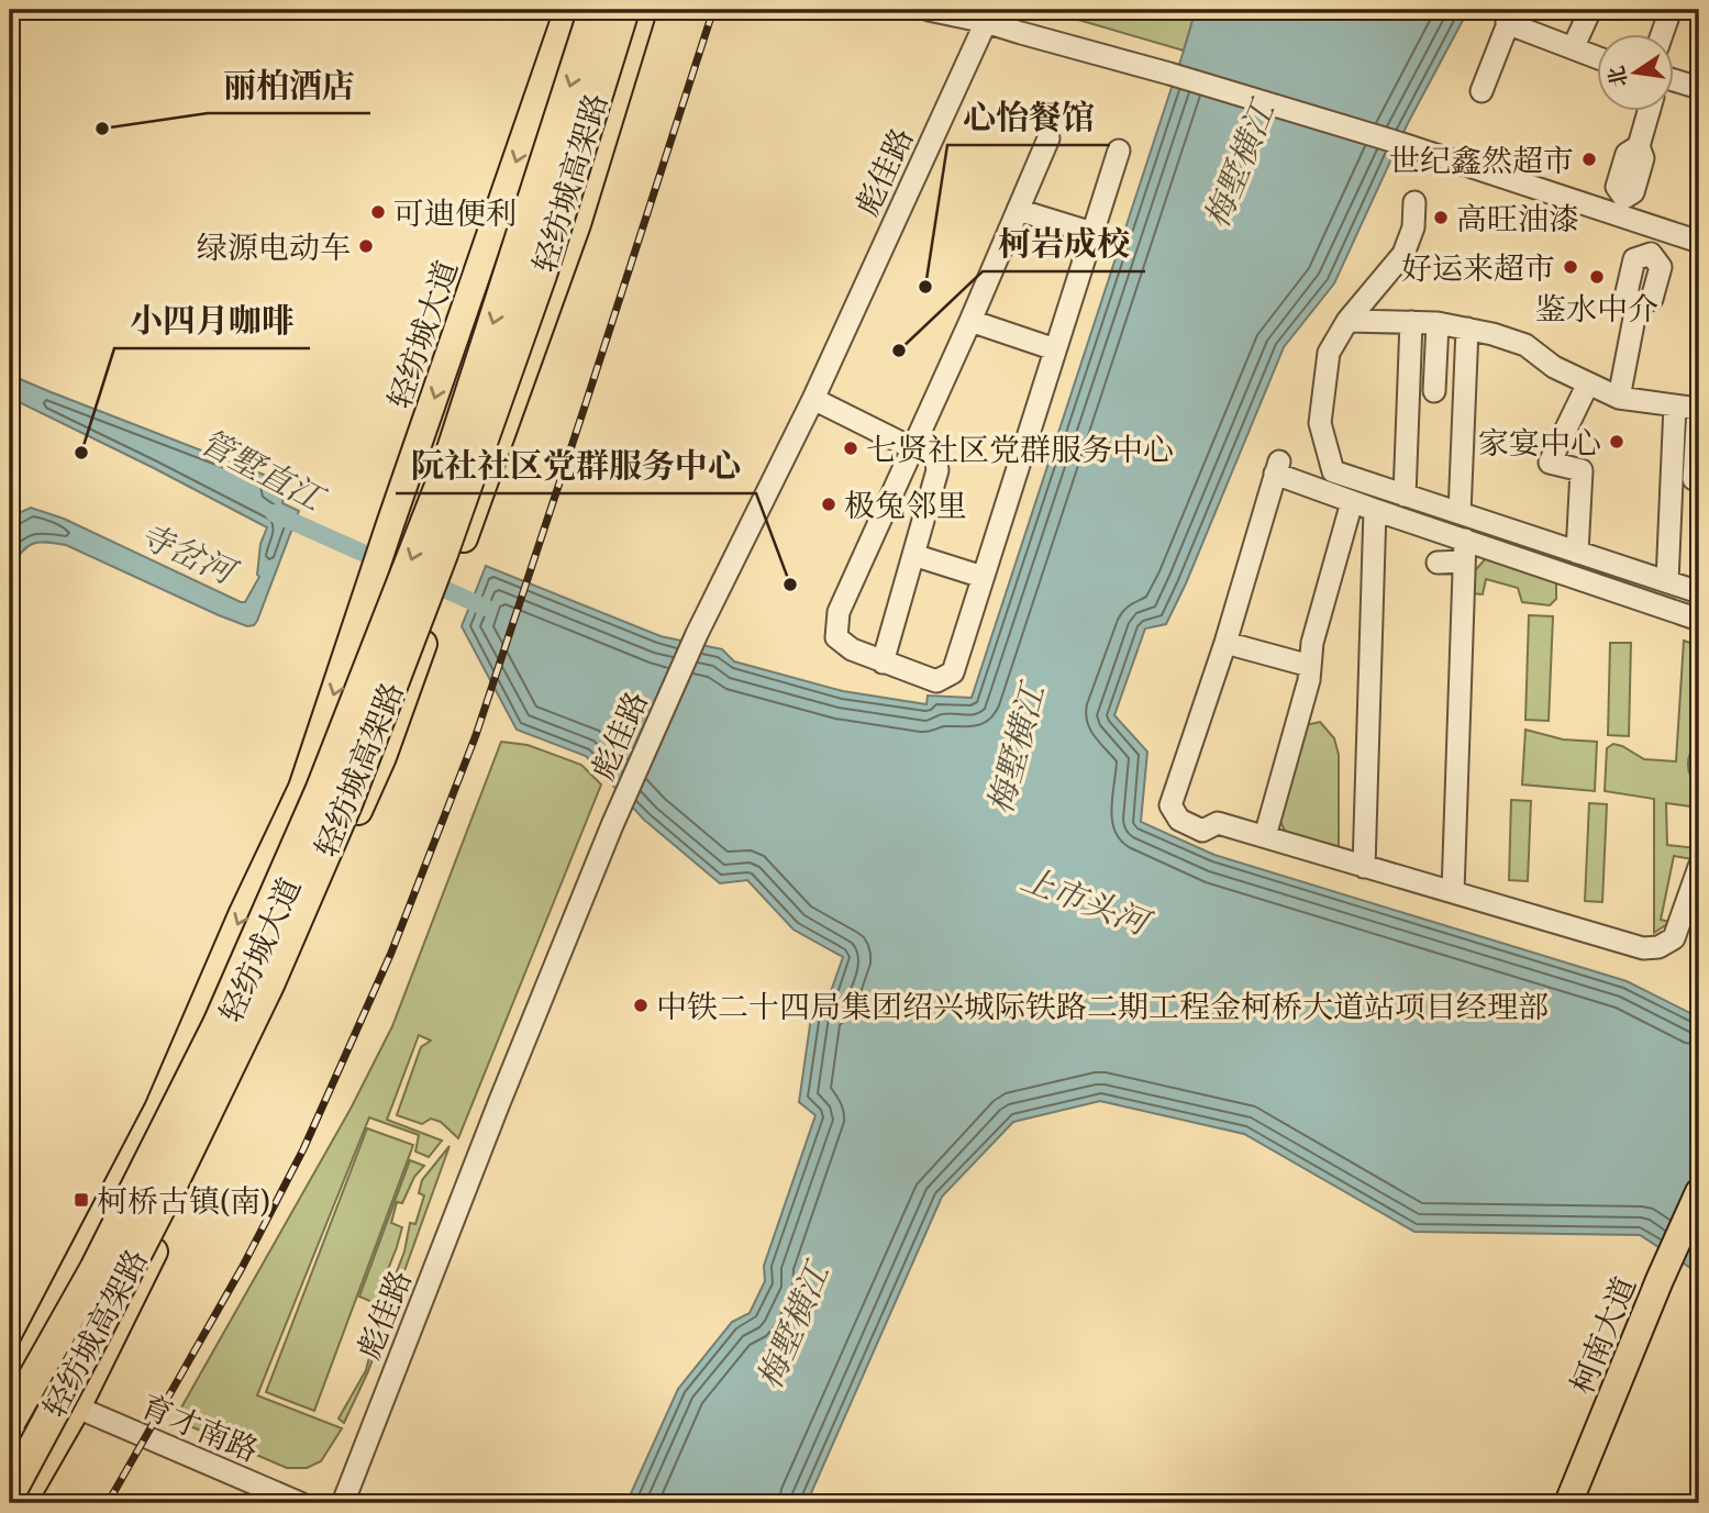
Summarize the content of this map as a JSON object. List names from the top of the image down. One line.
{"streets":{"highway":["轻纺城高架路"],"main road":["轻纺城大道","柯南大道"],"street":["彪佳路","育才南路"]},"crossings":[["轻纺城大道","育才南路"]],"water":["梅墅横江","管墅直江","寺岔河","上市头河"],"places":{"other":["丽柏酒店","世纪鑫然超市","可迪便利","高旺油漆","绿源电动车","好运来超市","鉴水中介","心怡餐馆","柯岩成校","家宴中心","七贤社区党群服务中心","小四月咖啡","极兔邻里","阮社社区党群服务中心","中铁二十四局集团绍兴城际铁路二期工程金柯桥大道站项目经理部"],"transit":["柯桥古镇(南)"]},"north":"left"}
